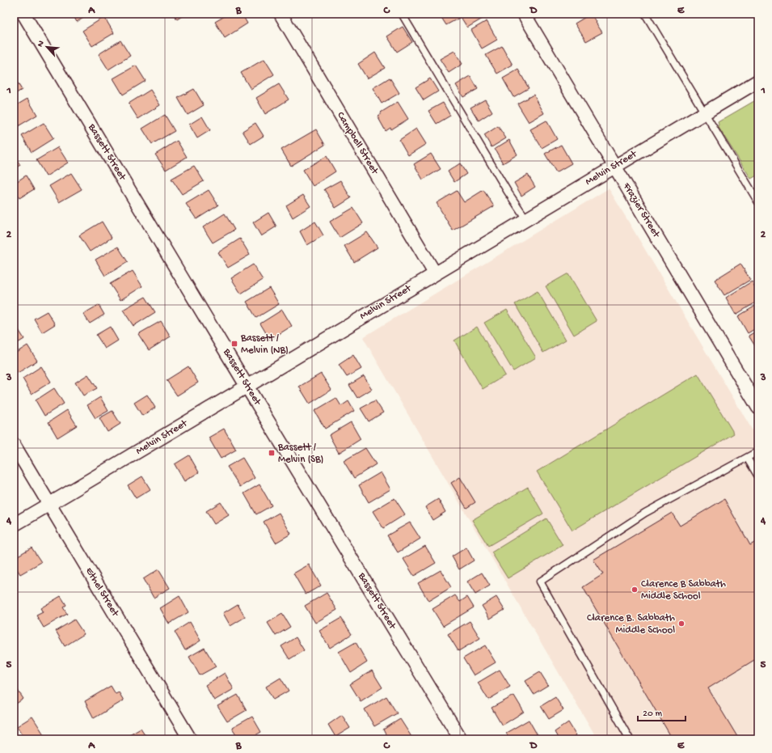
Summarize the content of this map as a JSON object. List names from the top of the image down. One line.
{"streets":{"street":["Campbell Street","Bassett Street","Melvin Street","Frazier Street","Ethel Street"]},"crossings":[["Campbell Street","Melvin Street"],["Bassett Street","Melvin Street"],["Melvin Street","Frazier Street"],["Melvin Street","Ethel Street"]],"places":{"transit":["Bassett / Melvin (NB)","Bassett / Melvin (SB)"],"other":["Clarence B Sabbath Middle School","Clarence B. Sabbath Middle School"]},"scale_bar":"20 m","north":"top left","grid":{"columns":["A","B","C","D","E"],"rows":["1","2","3","4","5"]}}
